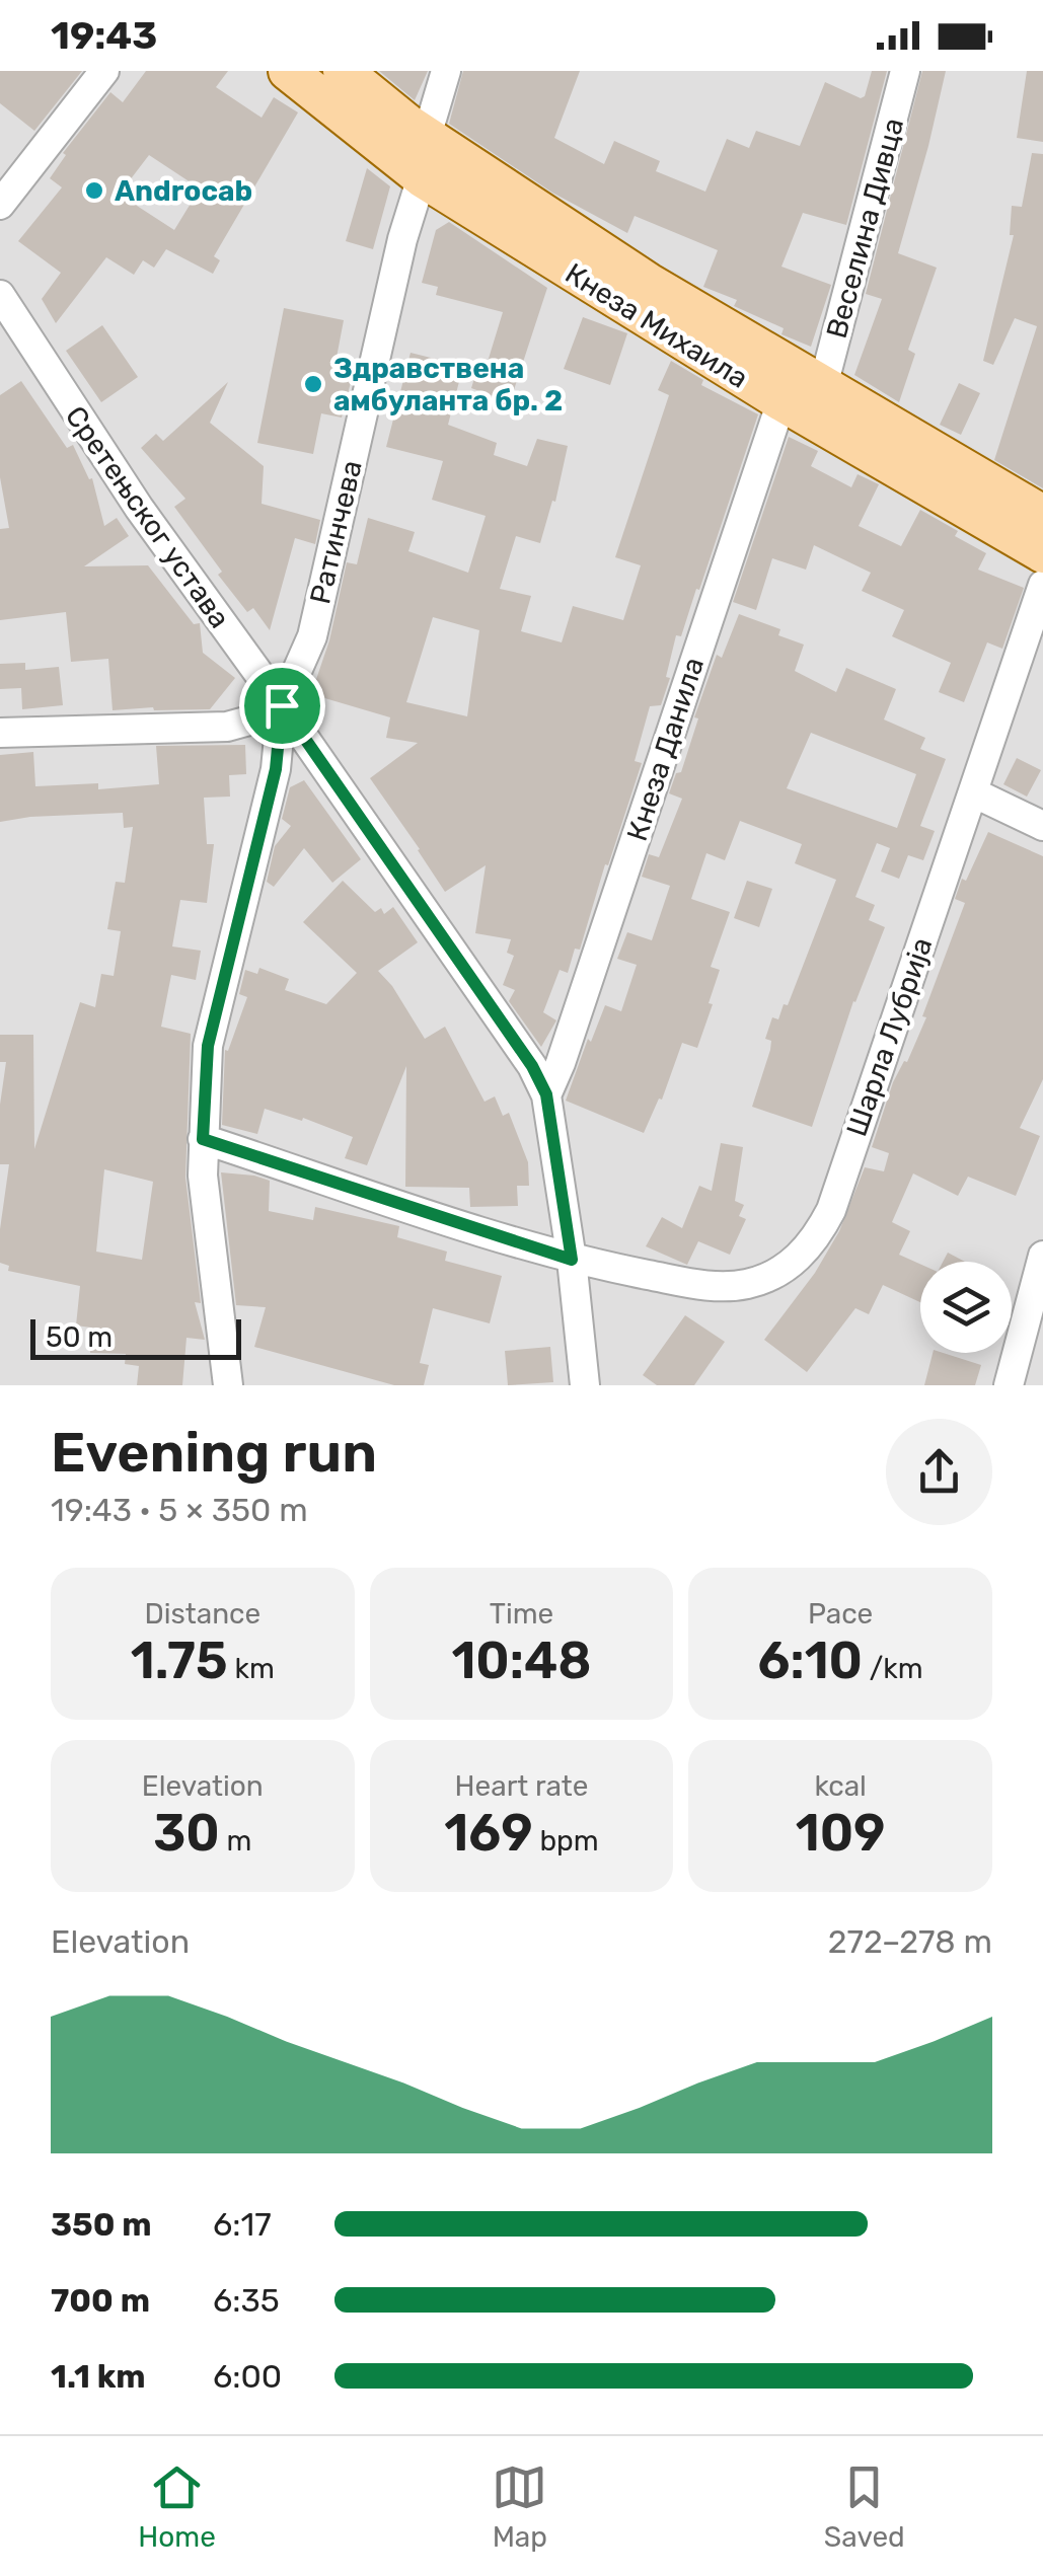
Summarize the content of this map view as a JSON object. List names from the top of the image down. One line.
{"streets":{"main road":["Кнеза Михаила"],"street":["Веселина Дивца","Сретењског устава","Ратинчева","Кнеза Данила","Шарла Лубрија"]},"crossings":[["Веселина Дивца","Кнеза Михаила"],["Кнеза Михаила","Ратинчева"],["Кнеза Михаила","Кнеза Данила"],["Сретењског устава","Ратинчева"],["Сретењског устава","Кнеза Данила"],["Сретењског устава","Шарла Лубрија"],["Ратинчева","Шарла Лубрија"]],"places":["Androcab","Здравствена амбуланта бр. 2"],"scale_bar":"50 m","page":{"status":"19:43","scale":"50 m","heading":["Evening run","19:43 · 5 × 350 m"],"stats":[["Distance","1.75 km"],["Time","10:48"],["Pace","6:10 /km"],["Elevation","30 m"],["Heart rate","169 bpm"],["kcal","109"]],"chart":["Elevation","272–278 m"],"list":[{"name":"350 m","note":"6:17"},{"name":"700 m","note":"6:35"},{"name":"1.1 km","note":"6:00"}],"tabs":["Home","Map","Saved"]}}
